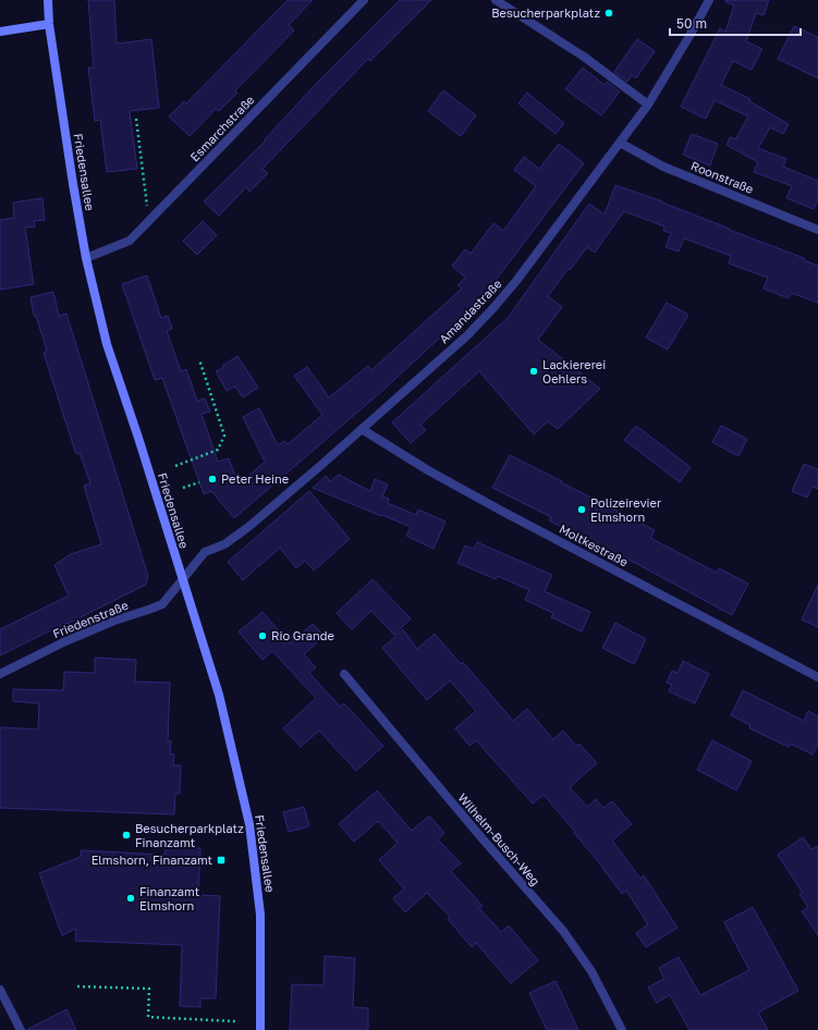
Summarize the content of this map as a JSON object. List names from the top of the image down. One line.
{"streets":{"main road":["Friedensallee"],"street":["Esmarchstraße","Roonstraße","Amandastraße","Moltkestraße","Friedenstraße","Wilhelm-Busch-Weg"]},"crossings":[["Esmarchstraße","Friedensallee"],["Friedensallee","Amandastraße"],["Friedensallee","Friedenstraße"],["Roonstraße","Amandastraße"],["Amandastraße","Moltkestraße"],["Amandastraße","Friedenstraße"]],"places":{"other":["Besucherparkplatz","Lackiererei Oehlers","Peter Heine","Polizeirevier Elmshorn","Rio Grande","Besucherparkplatz Finanzamt","Finanzamt Elmshorn"],"transit":["Elmshorn, Finanzamt"]},"scale_bar":"50 m"}
